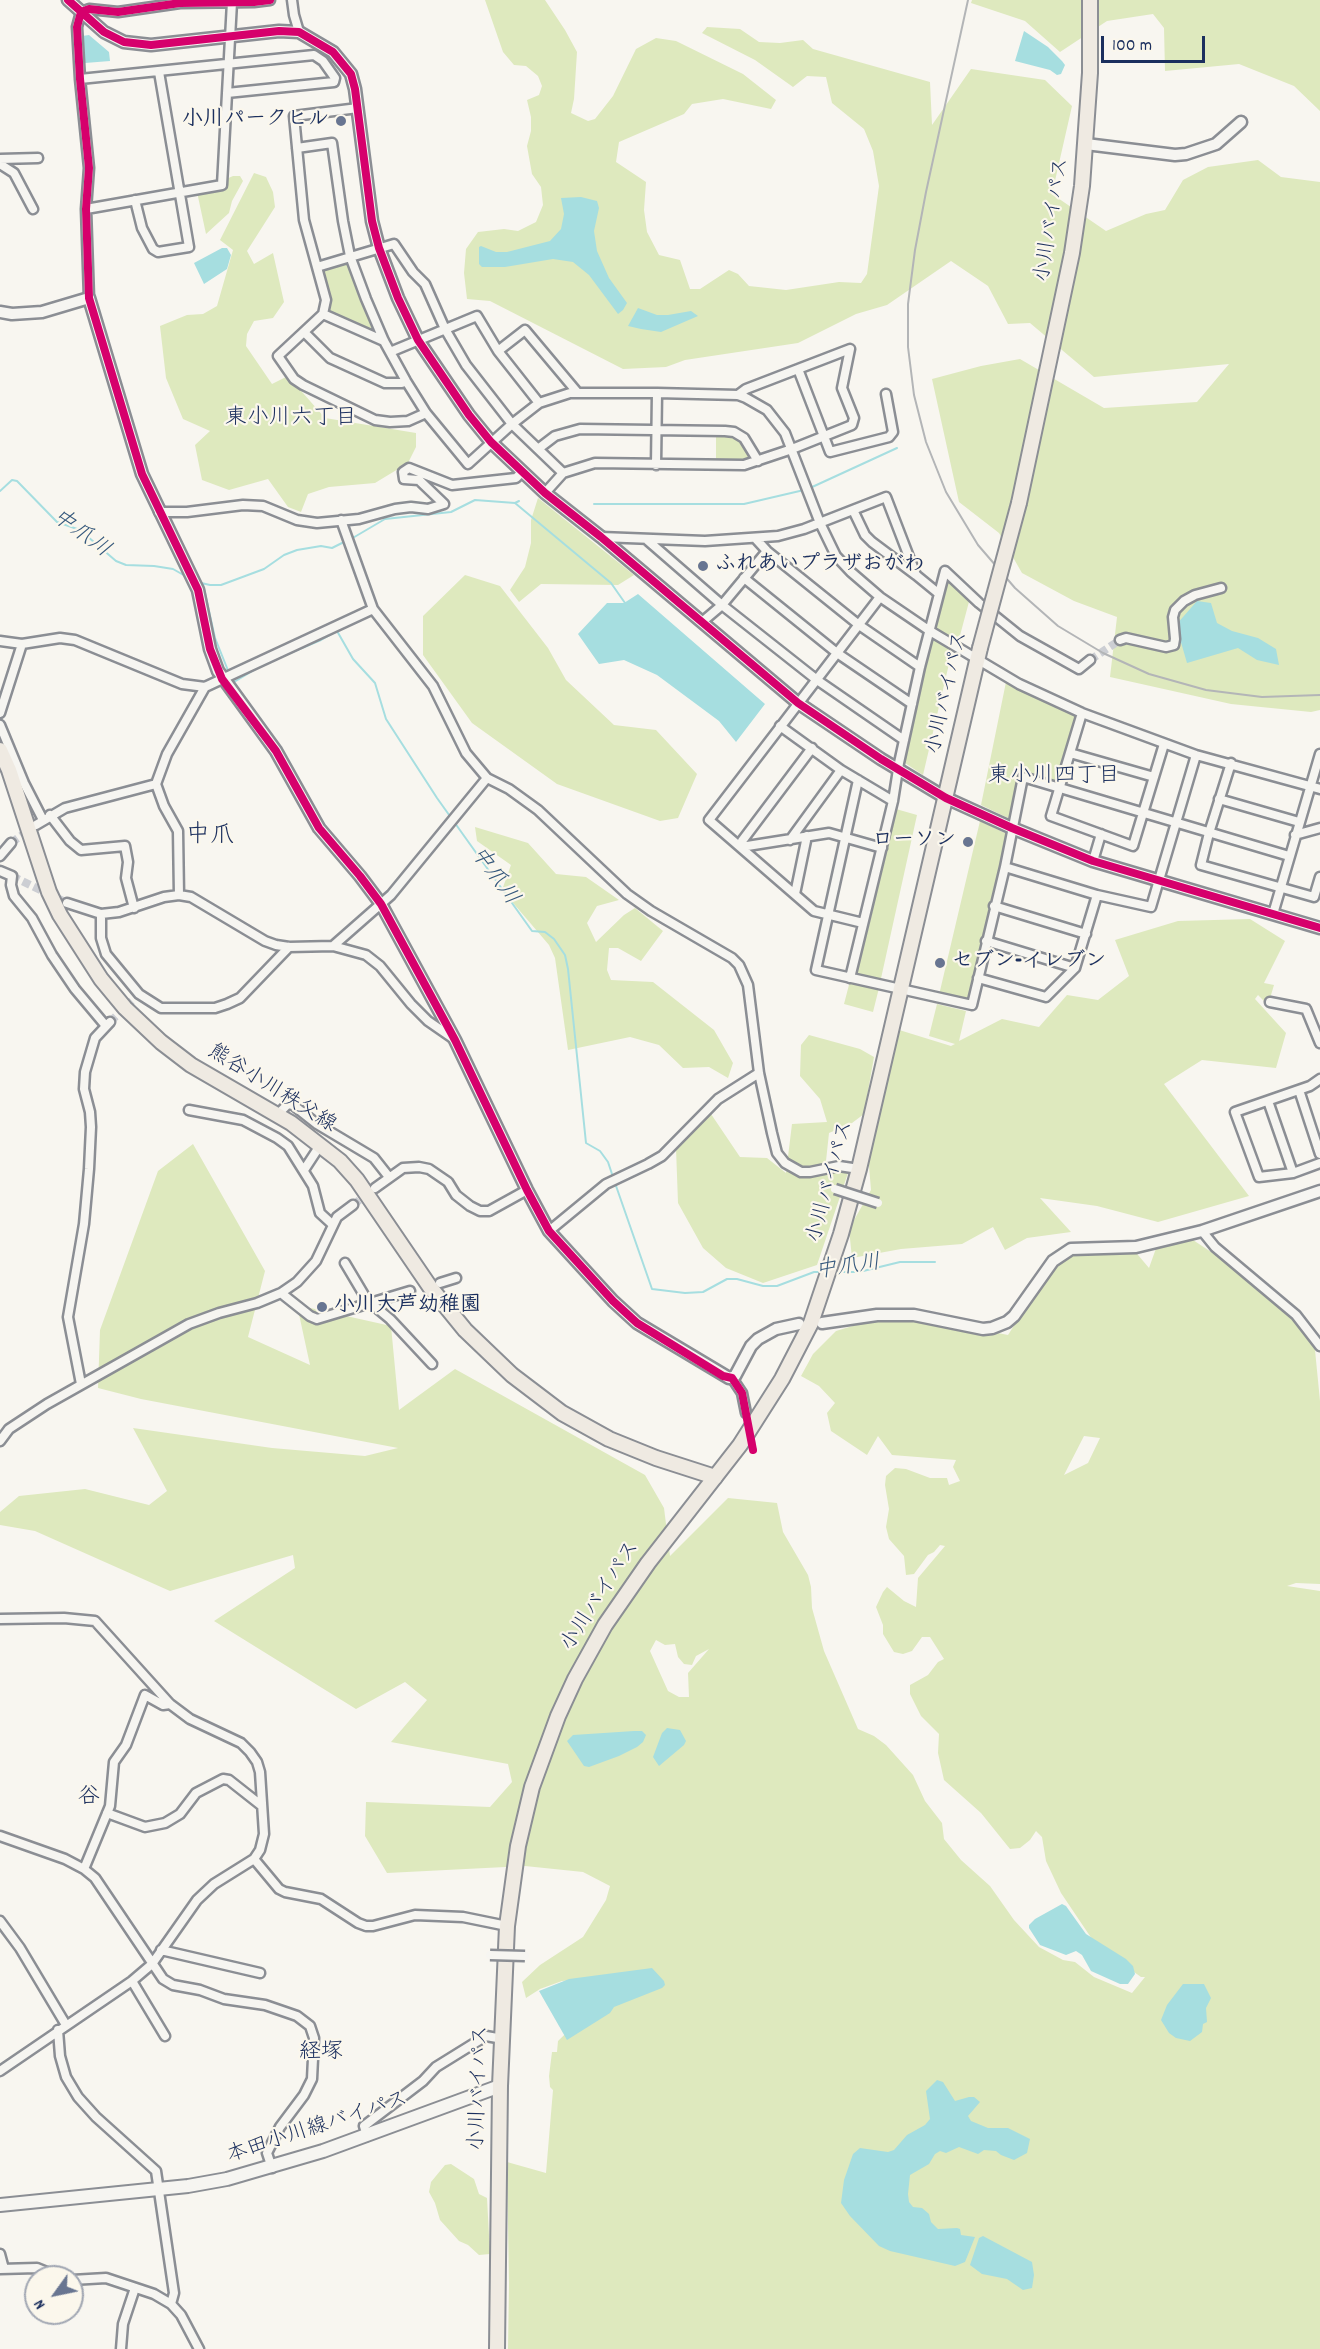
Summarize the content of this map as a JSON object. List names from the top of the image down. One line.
{"streets":{"main road":["小川バイパス","熊谷小川秩父線","本田小川線バイパス"]},"crossings":[["小川バイパス","熊谷小川秩父線"],["小川バイパス","本田小川線バイパス"]],"districts":["東小川六丁目","東小川四丁目","中爪","谷","経塚"],"water":["中爪川"],"places":["小川パークヒル","ふれあいプラザおがわ","ローソン","セブン-イレブン","小川大芦幼稚園"],"scale_bar":"100 m","north":"bottom left"}
